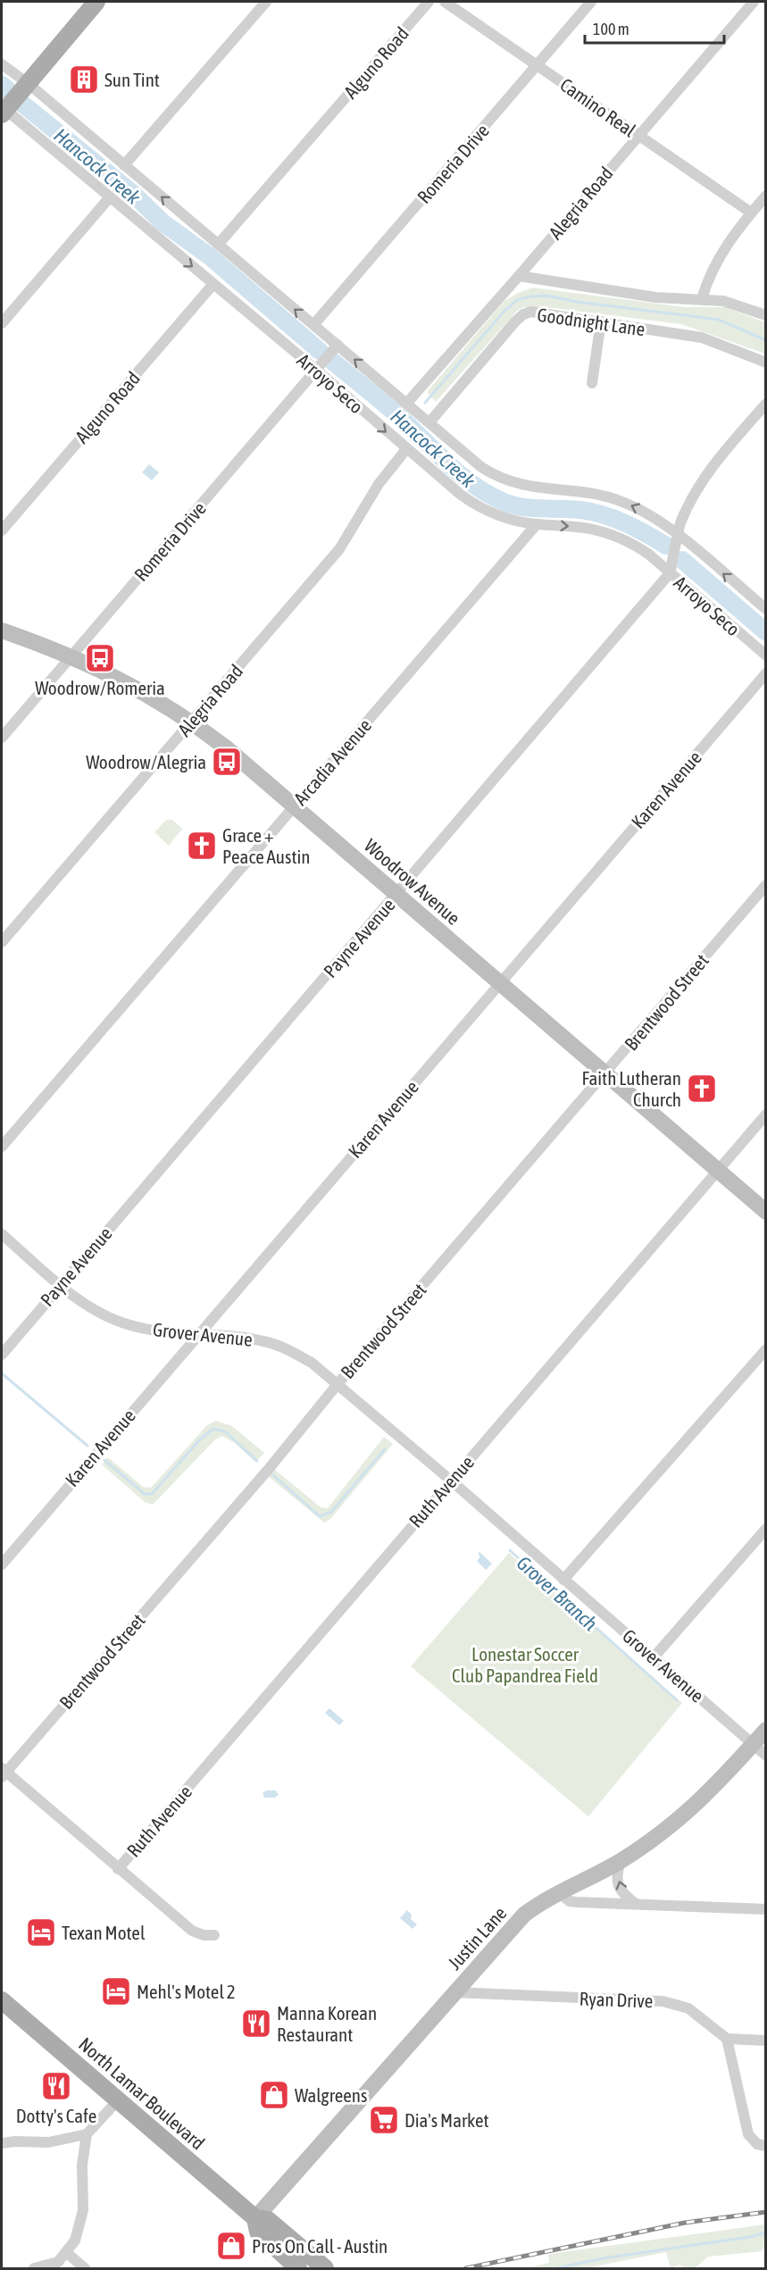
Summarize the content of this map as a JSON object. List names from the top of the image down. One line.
{"streets":{"main road":["North Lamar Boulevard"],"street":["Alguno Road","Camino Real","Romeria Drive","Alegria Road","Goodnight Lane","Arroyo Seco","Arcadia Avenue","Karen Avenue","Woodrow Avenue","Payne Avenue","Brentwood Street","Grover Avenue","Ruth Avenue","Justin Lane","Ryan Drive"]},"crossings":[["Alguno Road","Arroyo Seco"],["Camino Real","Romeria Drive"],["Camino Real","Alegria Road"],["Romeria Drive","Arroyo Seco"],["Romeria Drive","Woodrow Avenue"],["Alegria Road","Arroyo Seco"],["Alegria Road","Woodrow Avenue"],["Goodnight Lane","Arroyo Seco"],["Arroyo Seco","Arcadia Avenue"],["Arroyo Seco","Payne Avenue"],["Arcadia Avenue","Woodrow Avenue"],["Karen Avenue","Woodrow Avenue"],["Karen Avenue","Grover Avenue"],["Woodrow Avenue","Payne Avenue"],["Woodrow Avenue","Brentwood Street"],["Woodrow Avenue","Ruth Avenue"],["Payne Avenue","Grover Avenue"],["Brentwood Street","Grover Avenue"],["Grover Avenue","Ruth Avenue"],["Grover Avenue","Justin Lane"],["Justin Lane","Ryan Drive"],["Justin Lane","North Lamar Boulevard"]],"water":["Hancock Creek","Grover Branch"],"parks":["Lonestar Soccer Club Papandrea Field"],"places":{"building":["Sun Tint"],"bus stop":["Woodrow/Romeria","Woodrow/Alegria"],"church":["Grace + Peace Austin","Faith Lutheran Church"],"hotel":["Texan Motel","Mehl's Motel 2"],"restaurant":["Manna Korean Restaurant","Dotty's Cafe"],"shop":["Walgreens","Pros On Call - Austin"],"supermarket":["Dia's Market"]},"scale_bar":"100 m"}
